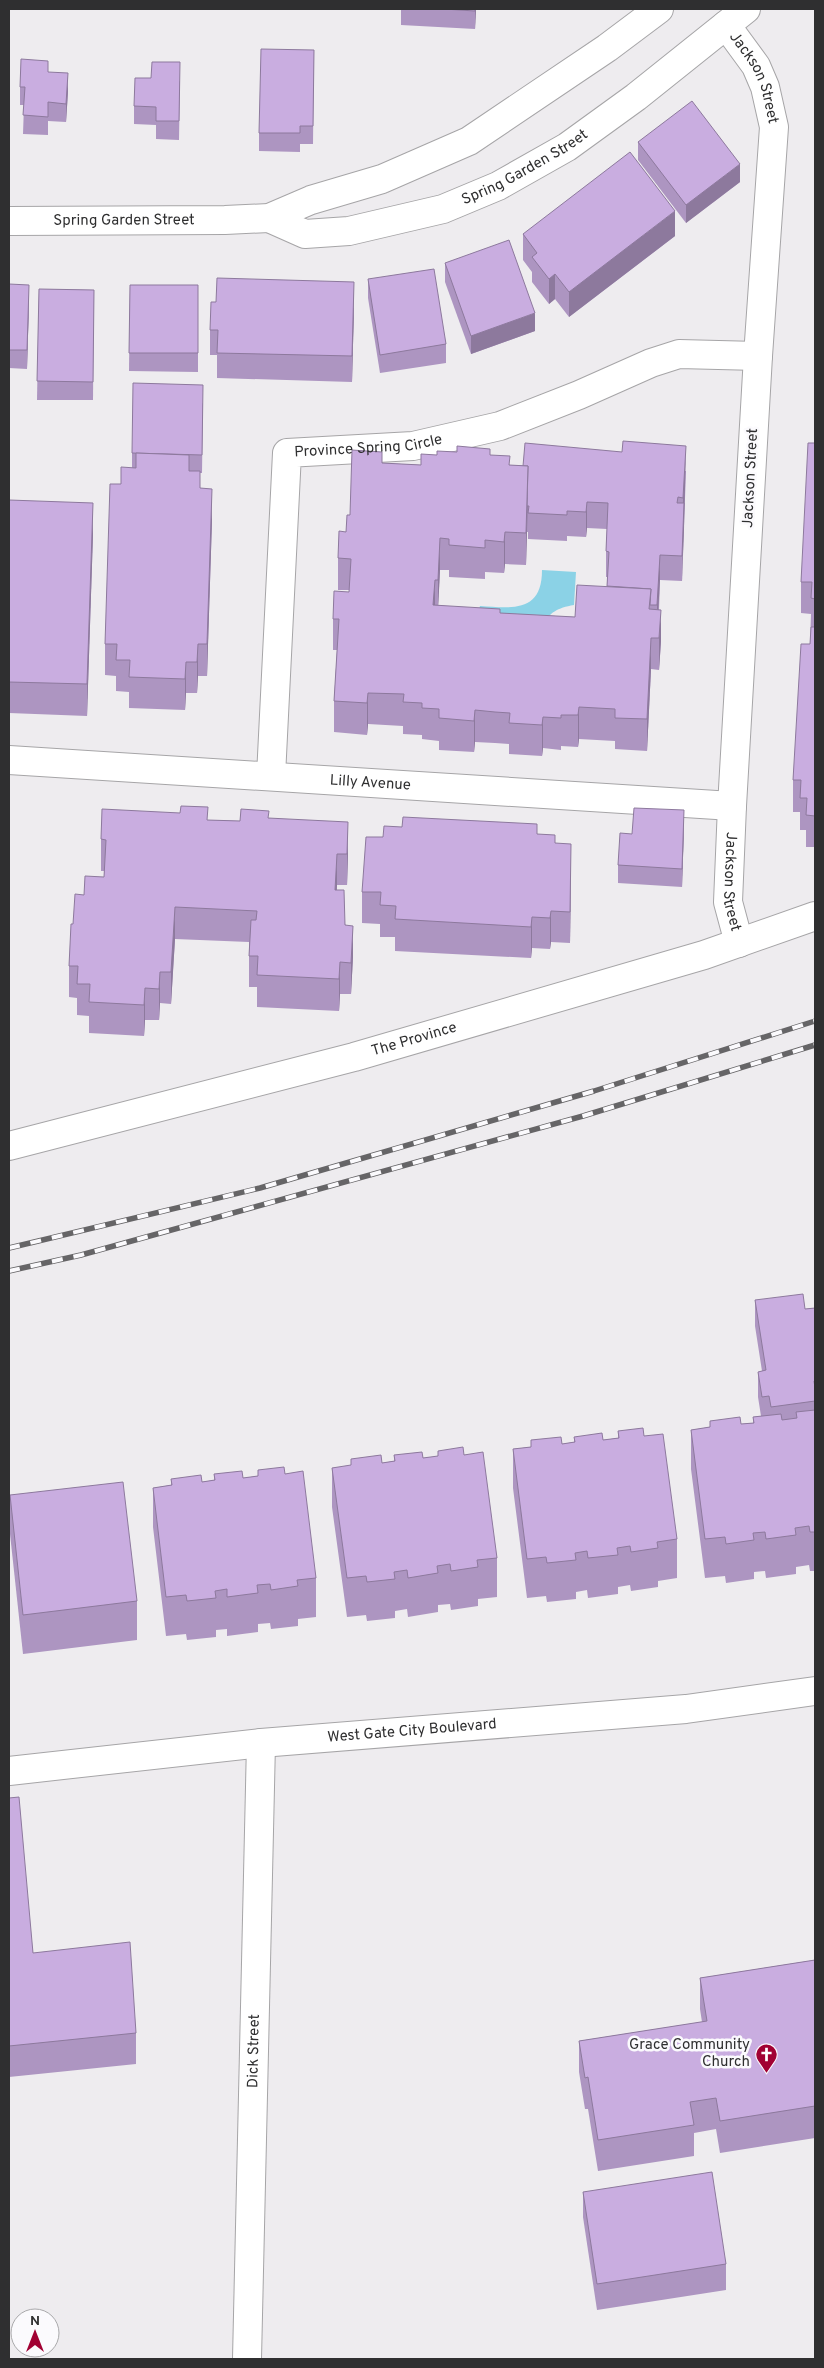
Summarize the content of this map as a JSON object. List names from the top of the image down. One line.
{"streets":{"street":["Jackson Street","Spring Garden Street","Province Spring Circle","Lilly Avenue","The Province","West Gate City Boulevard","Dick Street"]},"crossings":[["Jackson Street","Spring Garden Street"],["Jackson Street","Province Spring Circle"],["Jackson Street","Lilly Avenue"],["Jackson Street","The Province"],["Province Spring Circle","Lilly Avenue"],["West Gate City Boulevard","Dick Street"]],"places":{"church":["Grace Community Church"]},"north":"top"}
